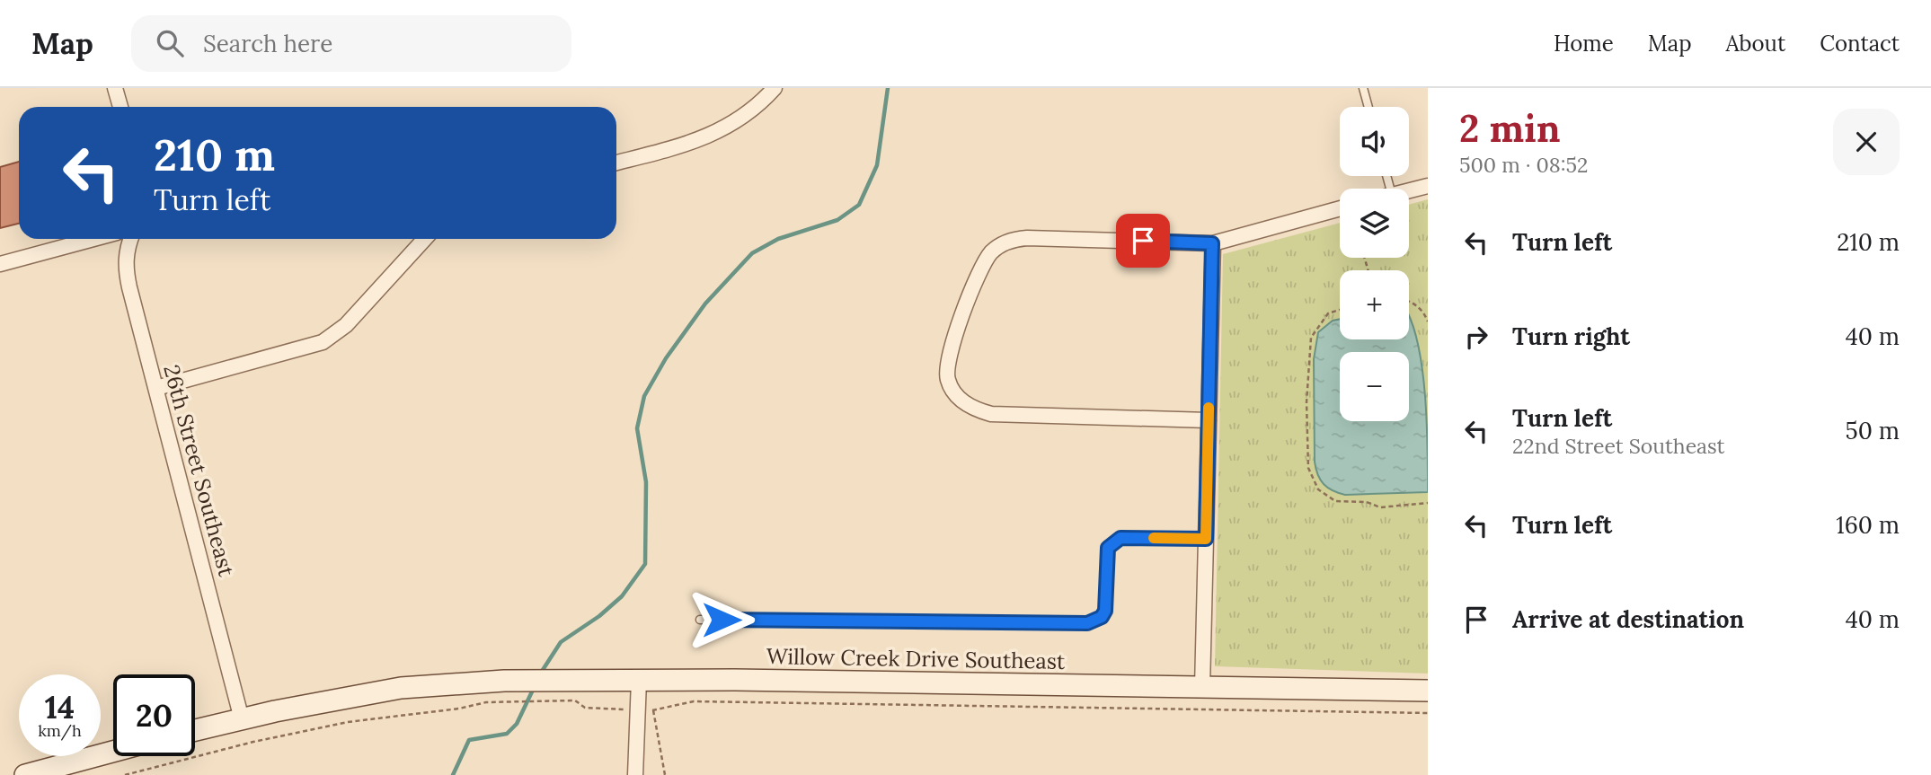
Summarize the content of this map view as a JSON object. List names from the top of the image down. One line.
{"streets":{"main road":["Willow Creek Drive Southeast"],"street":["26th Street Southeast"]},"crossings":[["26th Street Southeast","Willow Creek Drive Southeast"]],"page":{"header":"Map","search":"Search here","nav":["Home","Map","About","Contact"],"heading":["2 min","500 m · 08:52"],"map_buttons":["+","−"],"turn":["210 m","Turn left"],"list":[{"name":"Turn left","value":"210 m"},{"name":"Turn right","value":"40 m"},{"name":"Turn left","note":"22nd Street Southeast","value":"50 m"},{"name":"Turn left","value":"160 m"},{"name":"Arrive at destination","value":"40 m"}],"speed":"14 km/h","limit":"20"}}
